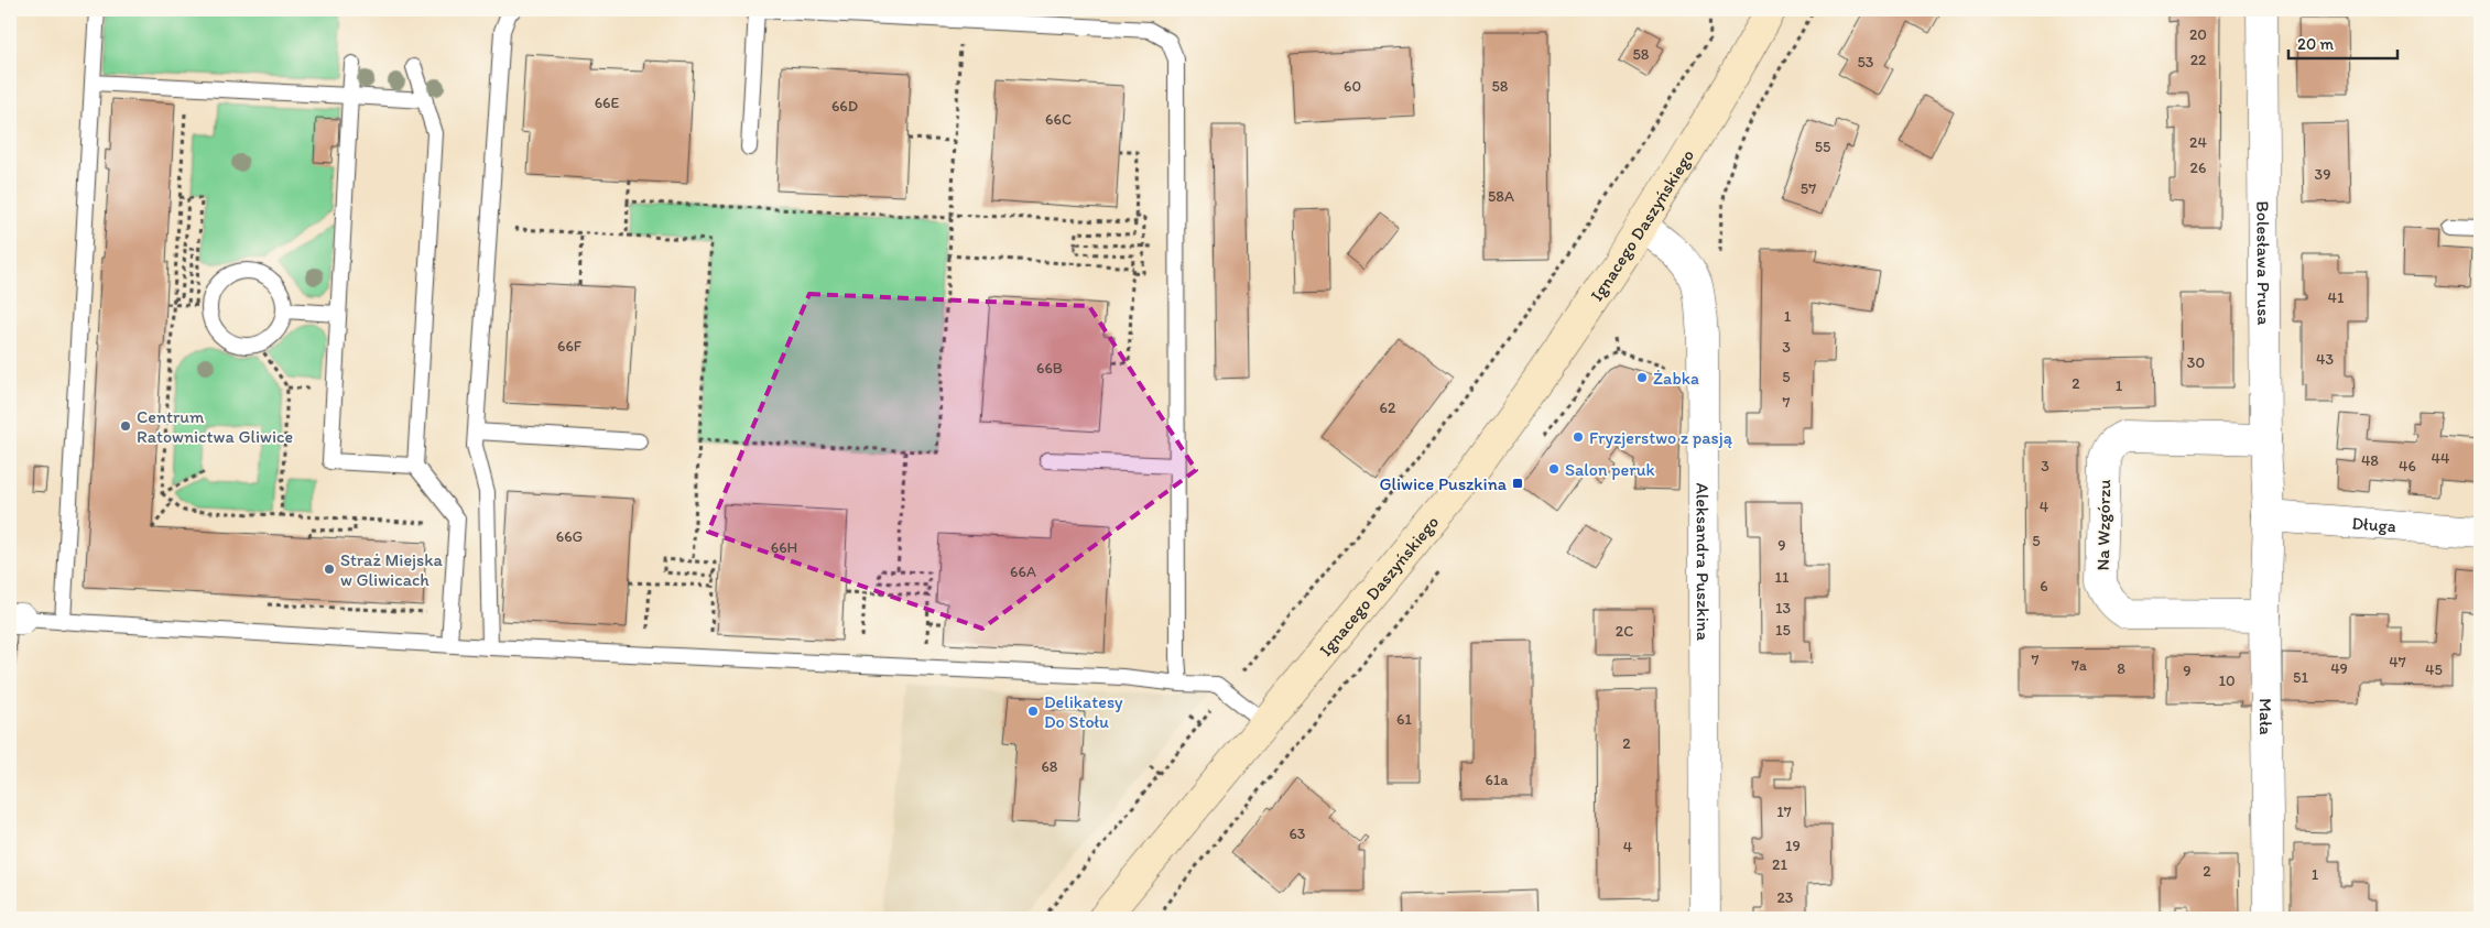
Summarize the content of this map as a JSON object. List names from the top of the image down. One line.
{"streets":{"street":["Ignacego Daszyńskiego","Bolesława Prusa","Długa","Na Wzgórzu","Aleksandra Puszkina","Mała"]},"crossings":[["Ignacego Daszyńskiego","Aleksandra Puszkina"],["Bolesława Prusa","Długa"],["Bolesława Prusa","Na Wzgórzu"],["Bolesława Prusa","Mała"],["Długa","Mała"],["Na Wzgórzu","Mała"]],"places":{"other":["Żabka","Centrum Ratownictwa Gliwice","Fryzjerstwo z pasją","Salon peruk","Straż Miejska w Gliwicach","Delikatesy Do Stołu"],"transit":["Gliwice Puszkina"]},"house_numbers":["20","58","22","53","60","58","66E","66D","66C","24","55","26","39","57","58A","41","1","66F","3","43","30","66B","5","2","1","7","62","44","48","3","46","4","66G","5","9","66H","66A","11","6","13","15","2C","7","47","7a","8","49","45","9","51","10","61","2","68","61a","17","63","19","4","21","2","1","23"],"scale_bar":"20 m"}
